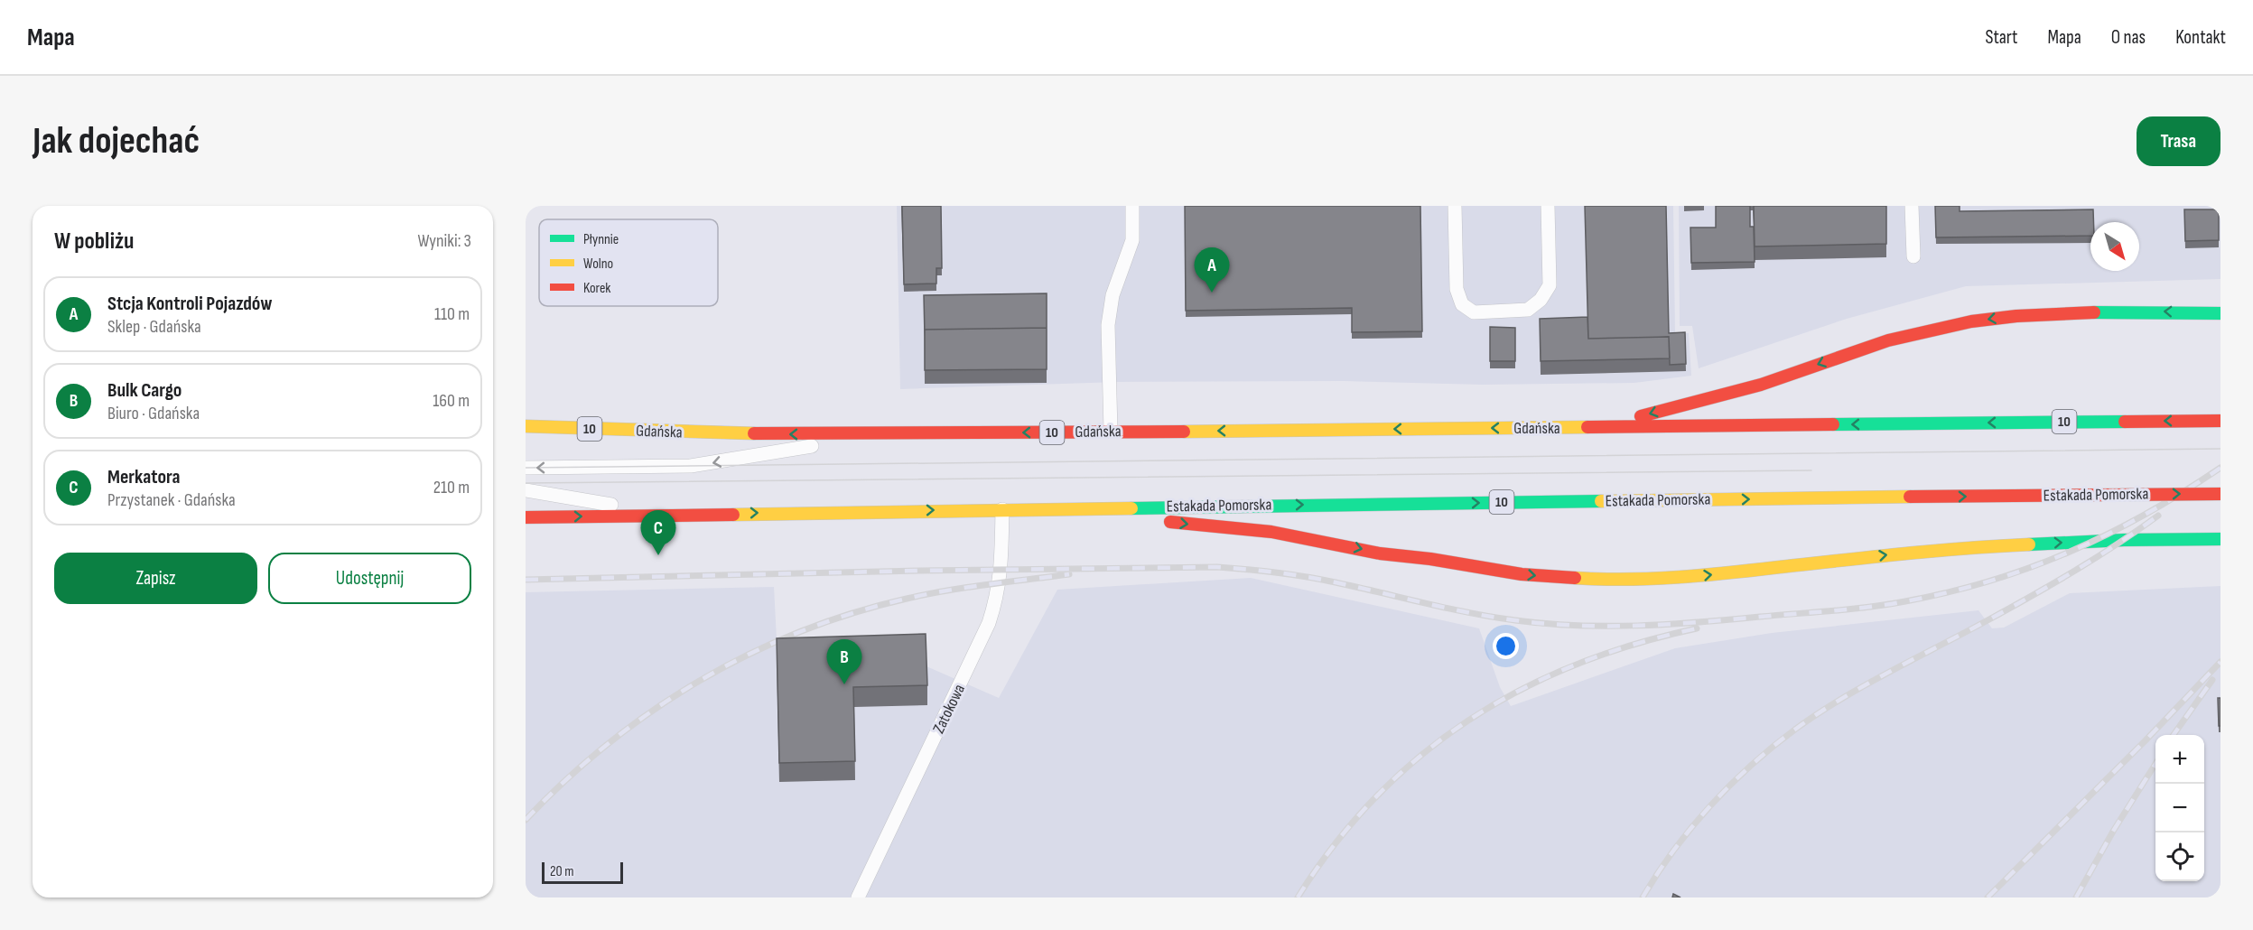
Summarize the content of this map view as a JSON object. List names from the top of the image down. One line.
{"streets":{"main road":["10","Gdańska","Estakada Pomorska"],"lane":["Zatokowa"]},"crossings":[["10","Gdańska"],["10","Estakada Pomorska"],["10","Zatokowa"]],"legend":["Płynnie","Wolno","Korek"],"scale_bar":"20 m","north":"bottom right","page":{"header":"Mapa","nav":["Start","Mapa","O nas","Kontakt"],"buttons":["Trasa",["Zapisz","Udostępnij"]],"title":"Jak dojechać","heading":["W pobliżu","Wyniki: 3"],"pins":["A","C","B"],"list":[{"mark":"A","name":"Stcja Kontroli Pojazdów","note":"Sklep · Gdańska","value":"110 m"},{"mark":"B","name":"Bulk Cargo","note":"Biuro · Gdańska","value":"160 m"},{"mark":"C","name":"Merkatora","note":"Przystanek · Gdańska","value":"210 m"}],"map_buttons":["+","−"],"scale":"20 m"}}
